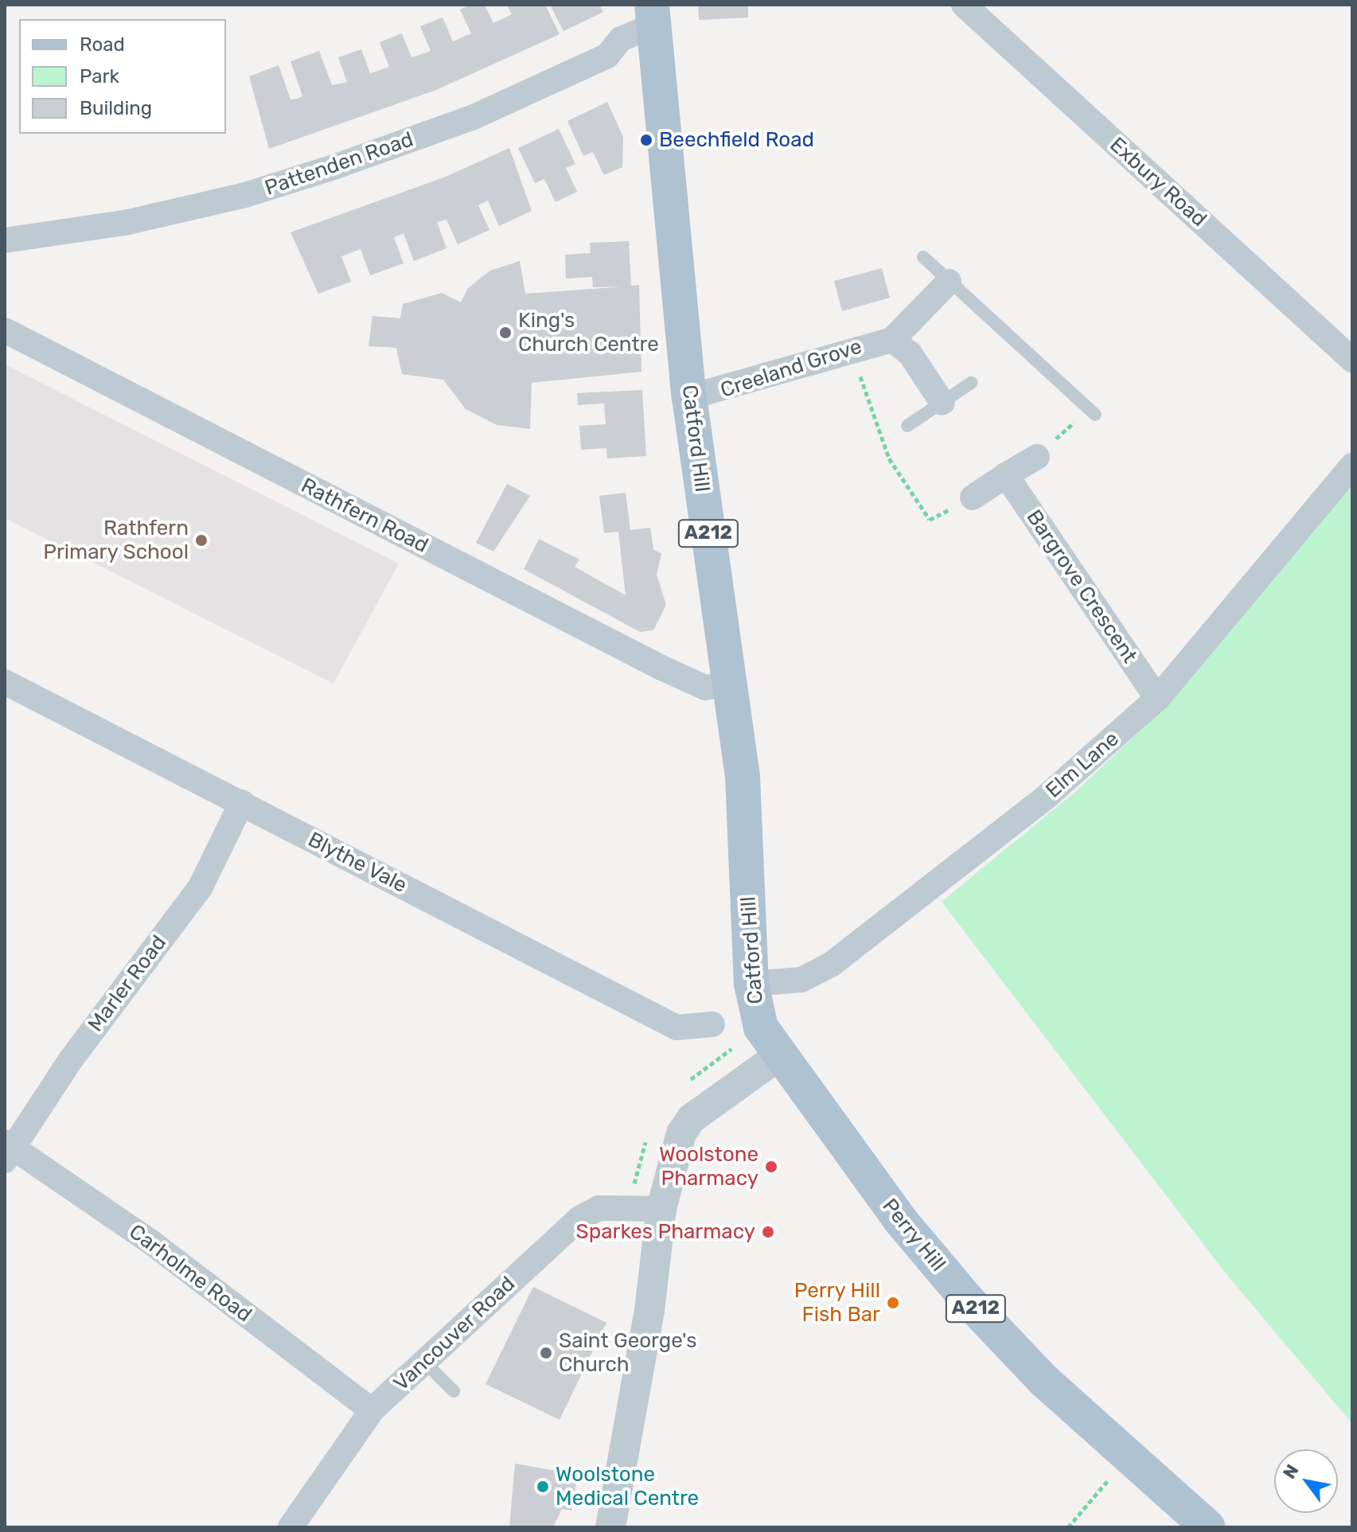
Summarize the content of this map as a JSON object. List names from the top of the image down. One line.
{"streets":{"main road":["Catford Hill","A212","Perry Hill"],"street":["Pattenden Road","Exbury Road","Creeland Grove","Rathfern Road","Bargrove Crescent","Elm Lane","Blythe Vale","Marler Road","Carholme Road","Vancouver Road"]},"crossings":[["Pattenden Road","Catford Hill"],["Creeland Grove","Catford Hill"],["Catford Hill","Rathfern Road"],["Catford Hill","Elm Lane"],["Catford Hill","Perry Hill"],["Bargrove Crescent","Elm Lane"],["Blythe Vale","Marler Road"],["Marler Road","Carholme Road"],["Carholme Road","Vancouver Road"]],"places":["Beechfield Road","King's Church Centre","Rathfern Primary School","Woolstone Pharmacy","Sparkes Pharmacy","Perry Hill Fish Bar","Saint George's Church","Woolstone Medical Centre"],"legend":["Road","Park","Building"],"north":"top left"}
